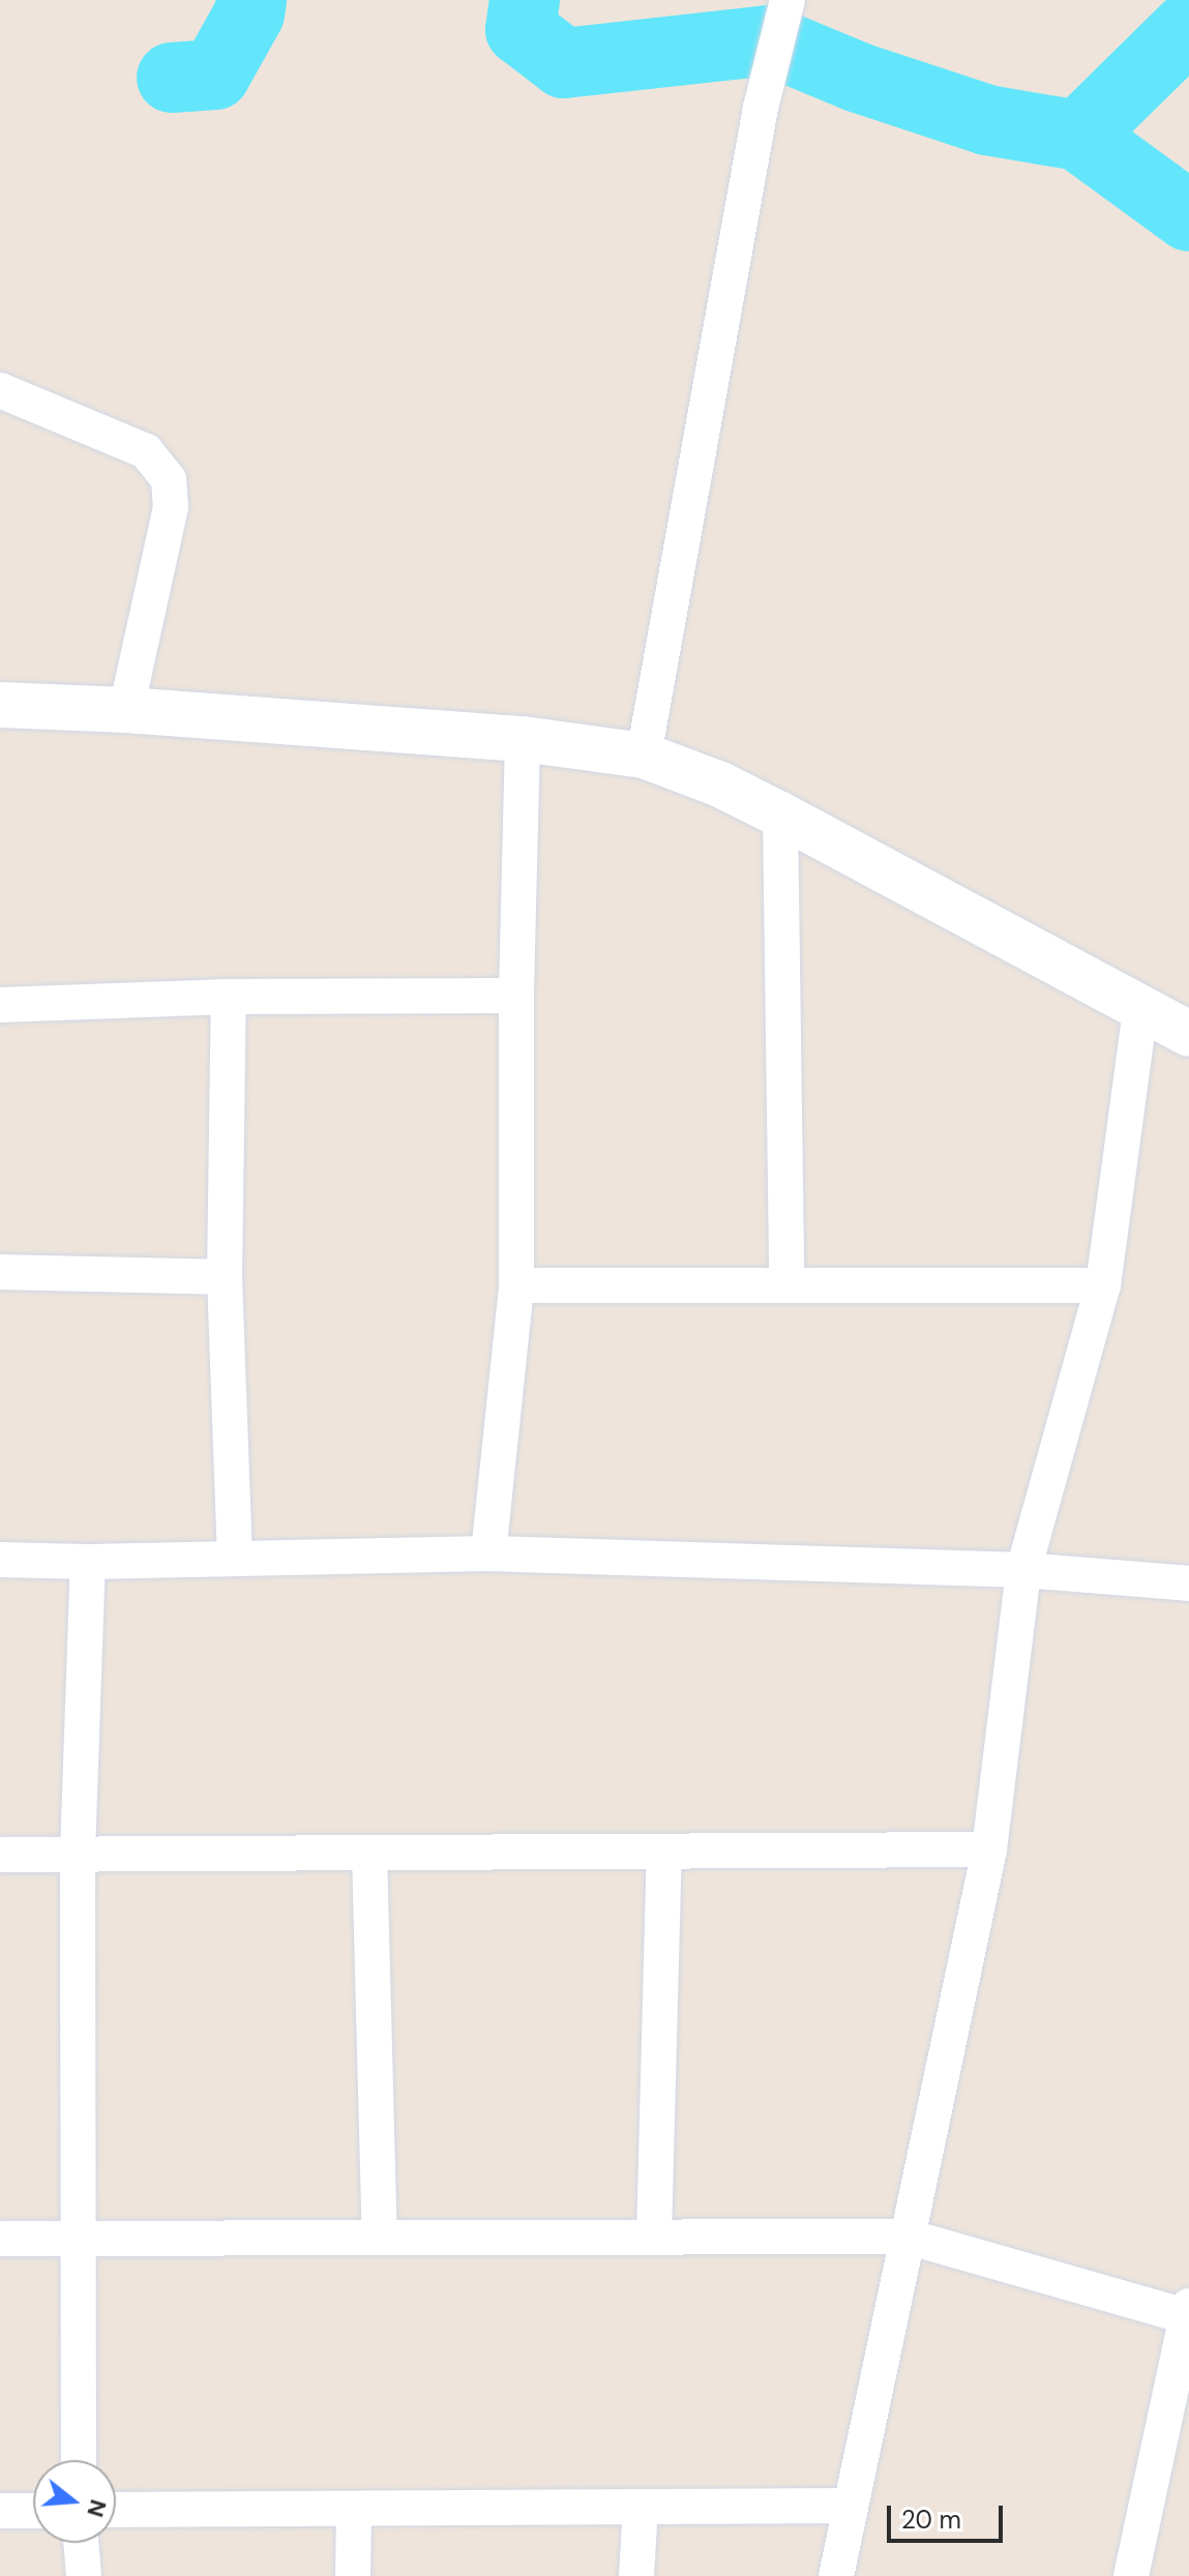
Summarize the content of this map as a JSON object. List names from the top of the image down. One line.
{"scale_bar":"20 m","north":"right"}
